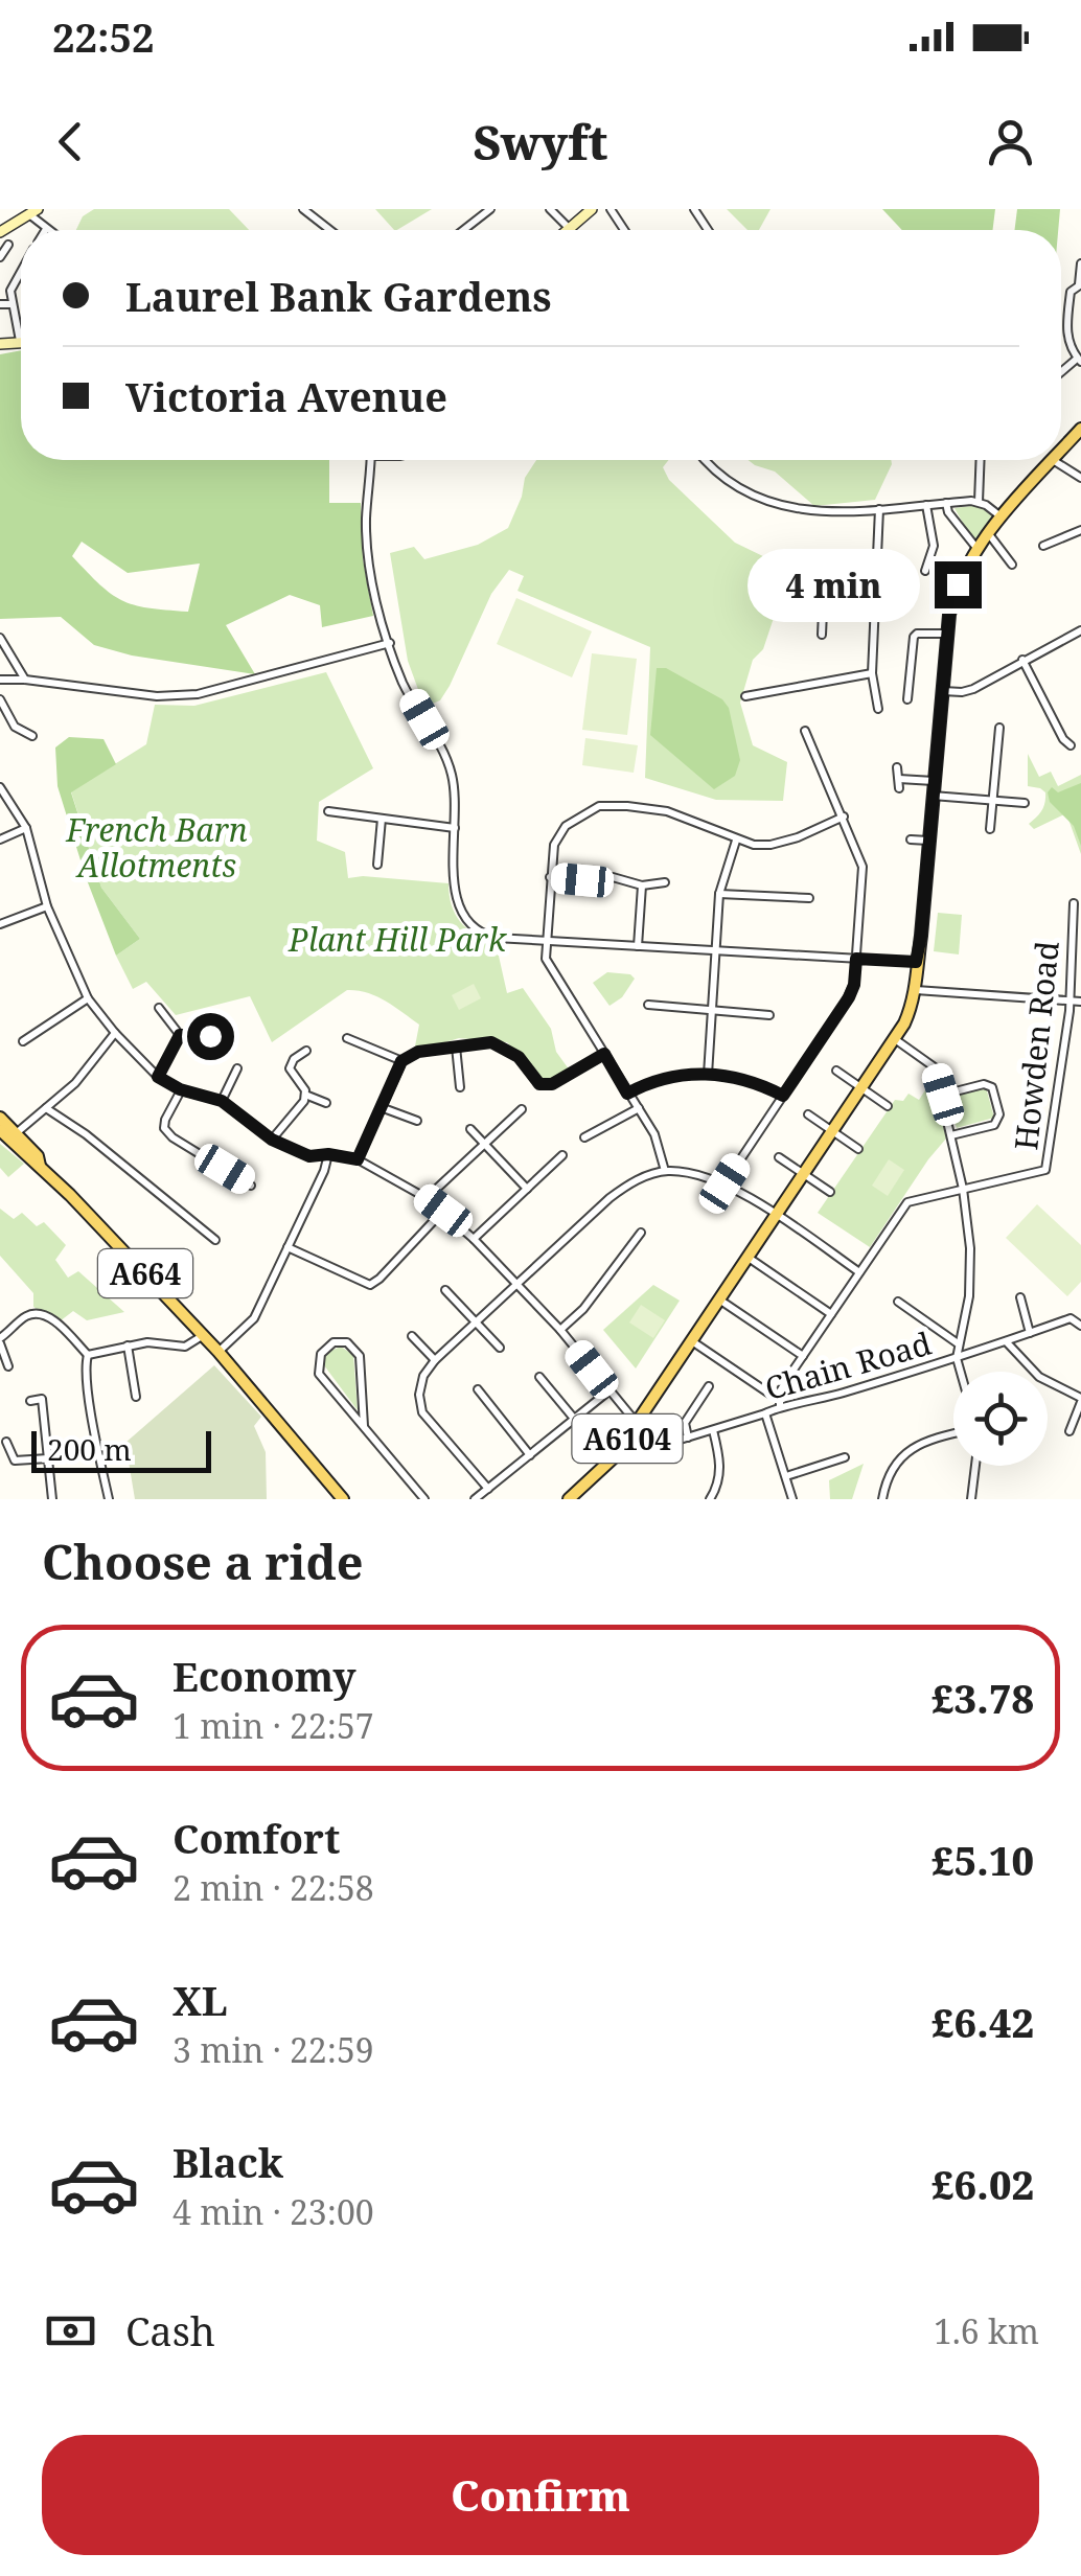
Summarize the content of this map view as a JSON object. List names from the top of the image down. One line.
{"streets":{"main road":["A664","A6104"],"street":["Howden Road","Chain Road"]},"crossings":[["Chain Road","A6104"]],"parks":["French Barn Allotments","Plant Hill Park"],"scale_bar":"200 m","page":{"status":"22:52","header":"Swyft","banner":["Laurel Bank Gardens","Victoria Avenue"],"bubble":"4 min","scale":"200 m","heading":"Choose a ride","list":[{"name":"Economy","note":"1 min · 22:57","value":"£3.78"},{"name":"Comfort","note":"2 min · 22:58","value":"£5.10"},{"name":"XL","note":"3 min · 22:59","value":"£6.42"},{"name":"Black","note":"4 min · 23:00","value":"£6.02"}],"pay":["Cash","1.6 km"],"buttons":"Confirm"}}
